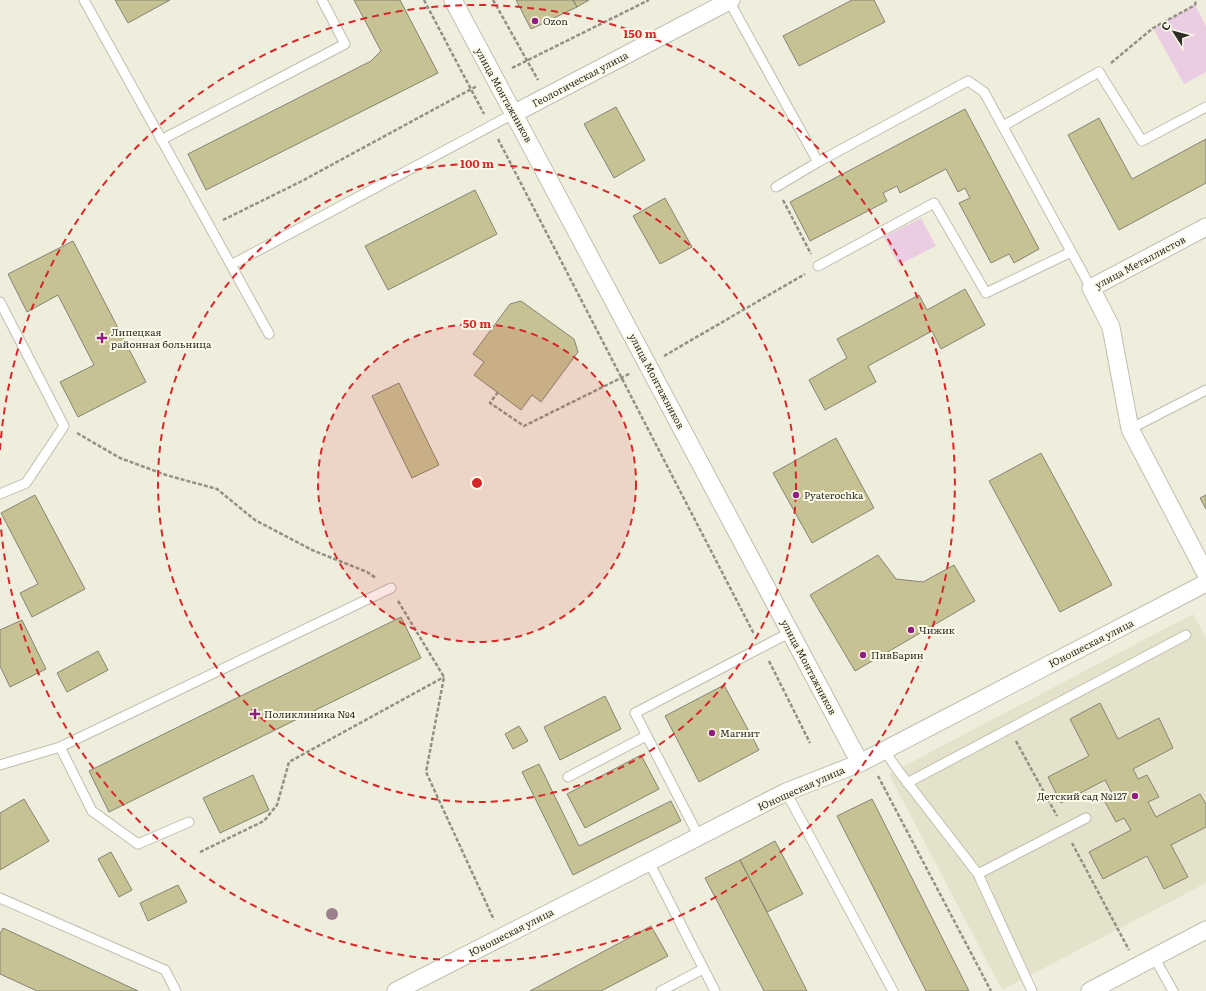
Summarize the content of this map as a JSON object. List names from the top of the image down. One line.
{"streets":{"street":["Геологическая улица","улица Монтажников","улица Металлистов","Юношеская улица"]},"crossings":[["Геологическая улица","улица Монтажников"],["улица Монтажников","Юношеская улица"]],"places":{"other":["Ozon","Pyaterochka","Чижик","ПивБарин","Магнит","Детский сад №127"],"health":["Липецкая районная больница","Поликлиника №4"]},"north":"top left","rings":["150 m","100 m","50 m"]}
